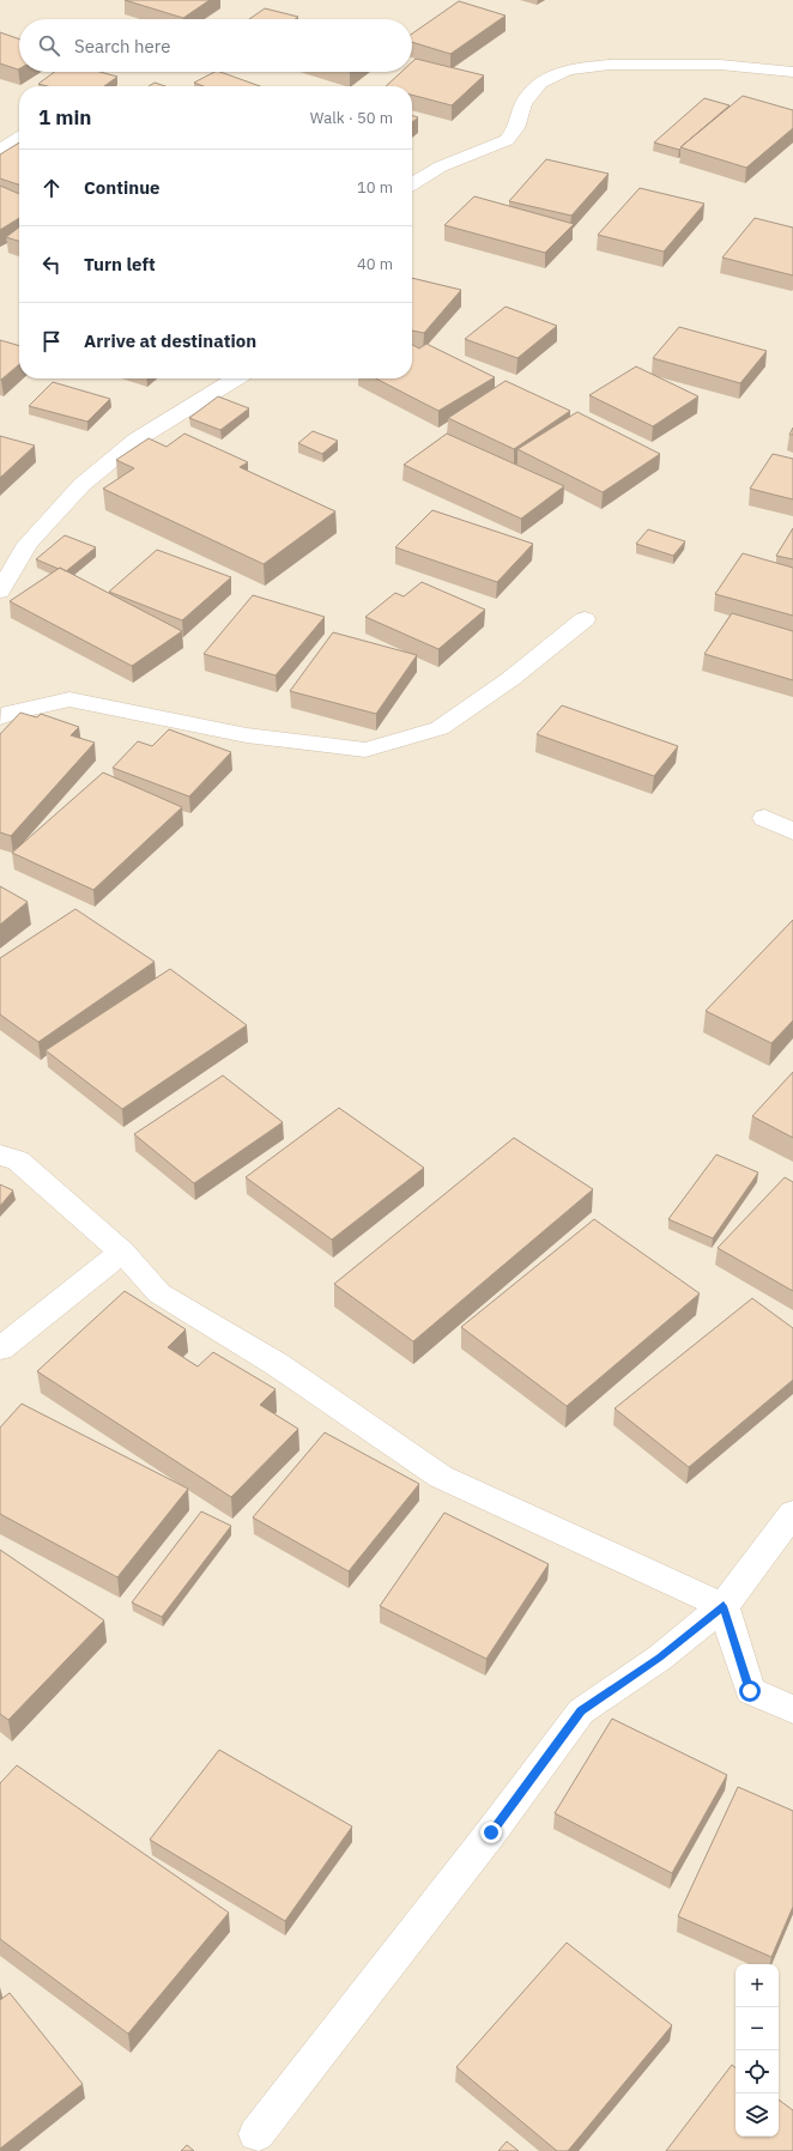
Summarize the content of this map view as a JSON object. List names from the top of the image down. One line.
{"page":{"search":"Search here","heading":["1 min","Walk · 50 m"],"list":[["Continue","10 m"],["Turn left","40 m"],"Arrive at destination"],"map_buttons":["+","−"]}}
